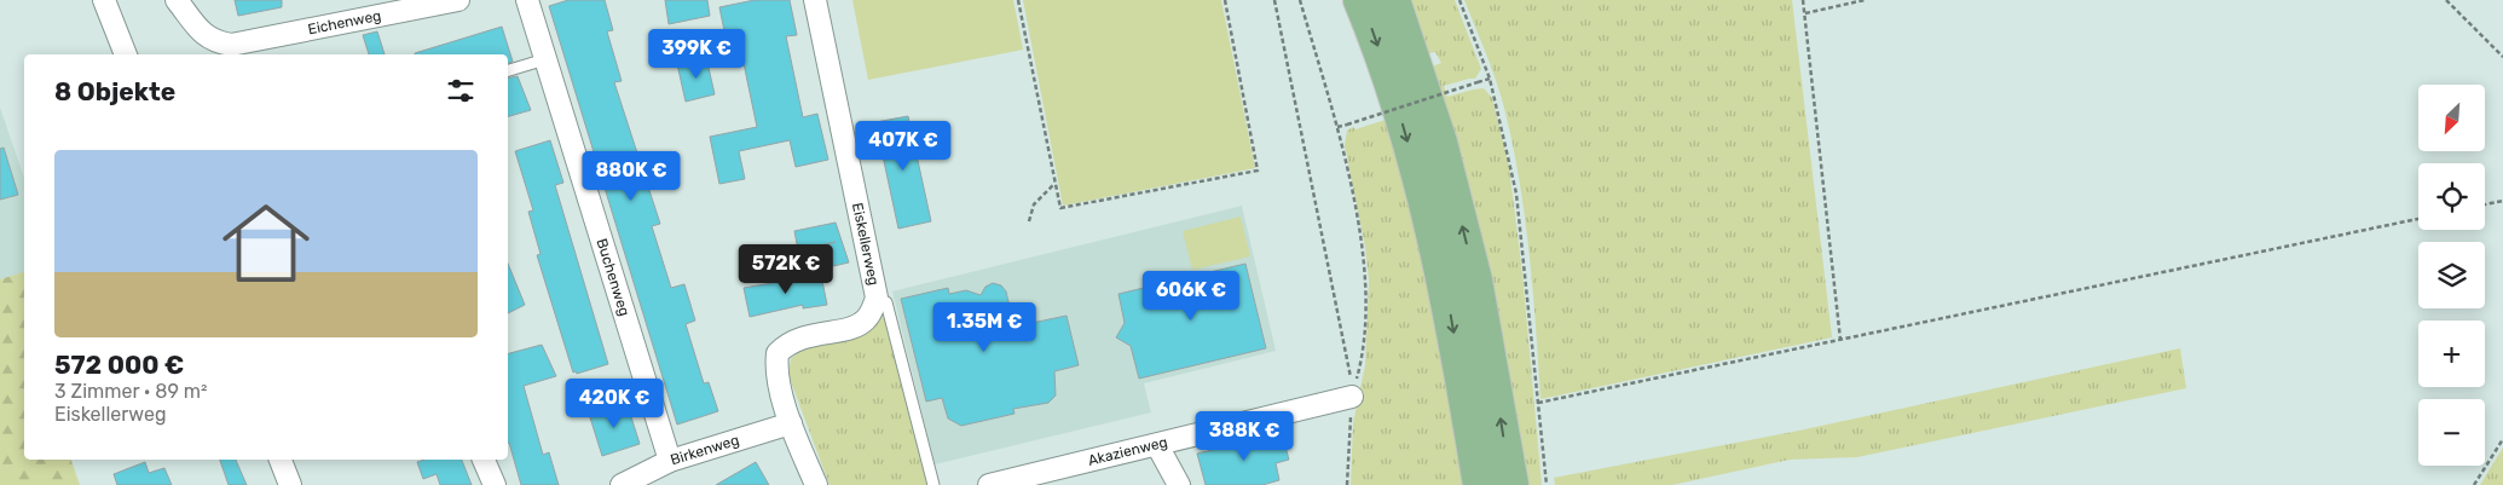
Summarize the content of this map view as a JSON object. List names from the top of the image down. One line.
{"streets":{"street":["Eichenweg","Eiskellerweg","Buchenweg","Birkenweg","Akazienweg"]},"crossings":[["Eiskellerweg","Birkenweg"],["Buchenweg","Birkenweg"]],"north":"bottom left","page":{"price":["399K €","407K €","880K €","572K €","606K €","1.35M €","420K €","388K €"],"heading":"8 Objekte","map_buttons":["+","−"],"list":[{"name":"572 000 €","note":"3 Zimmer · 89 m² · Eiskellerweg"}]}}
